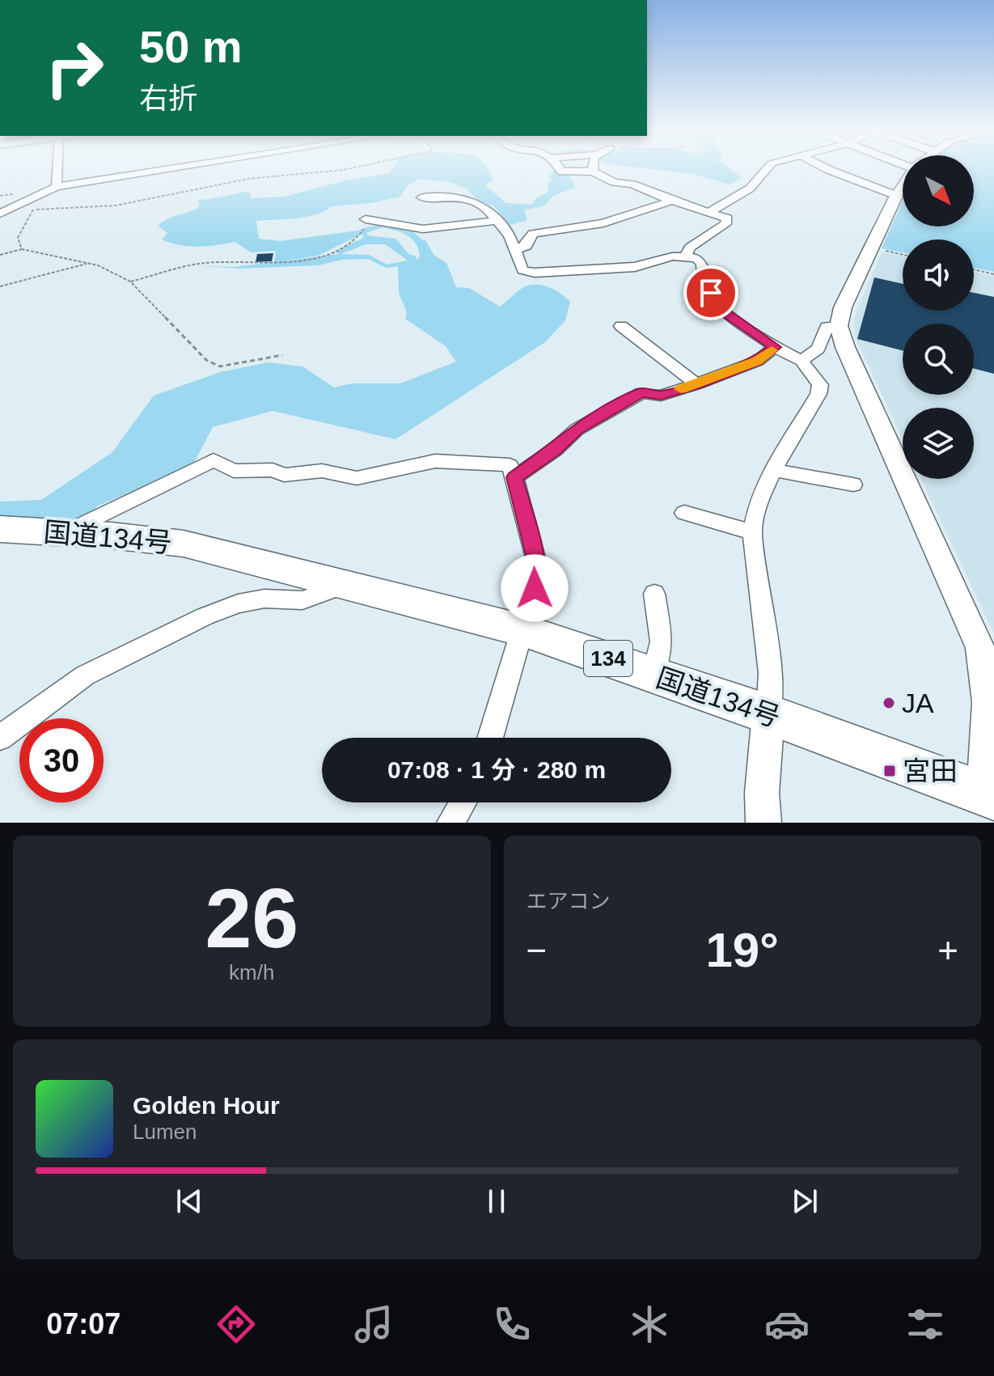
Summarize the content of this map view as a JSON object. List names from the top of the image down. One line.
{"streets":{"highway":["国道134号","134"]},"places":{"other":["JA"],"transit":["宮田"]},"north":"bottom right","page":{"turn":["50 m","右折"],"limit":"30","trip":"07:08 · 1 分 · 280 m","tile":[["26","km/h"],"エアコン"],"heat":["−","19°","+"],"song":["Golden Hour","Lumen"],"tabs":"07:07"}}
